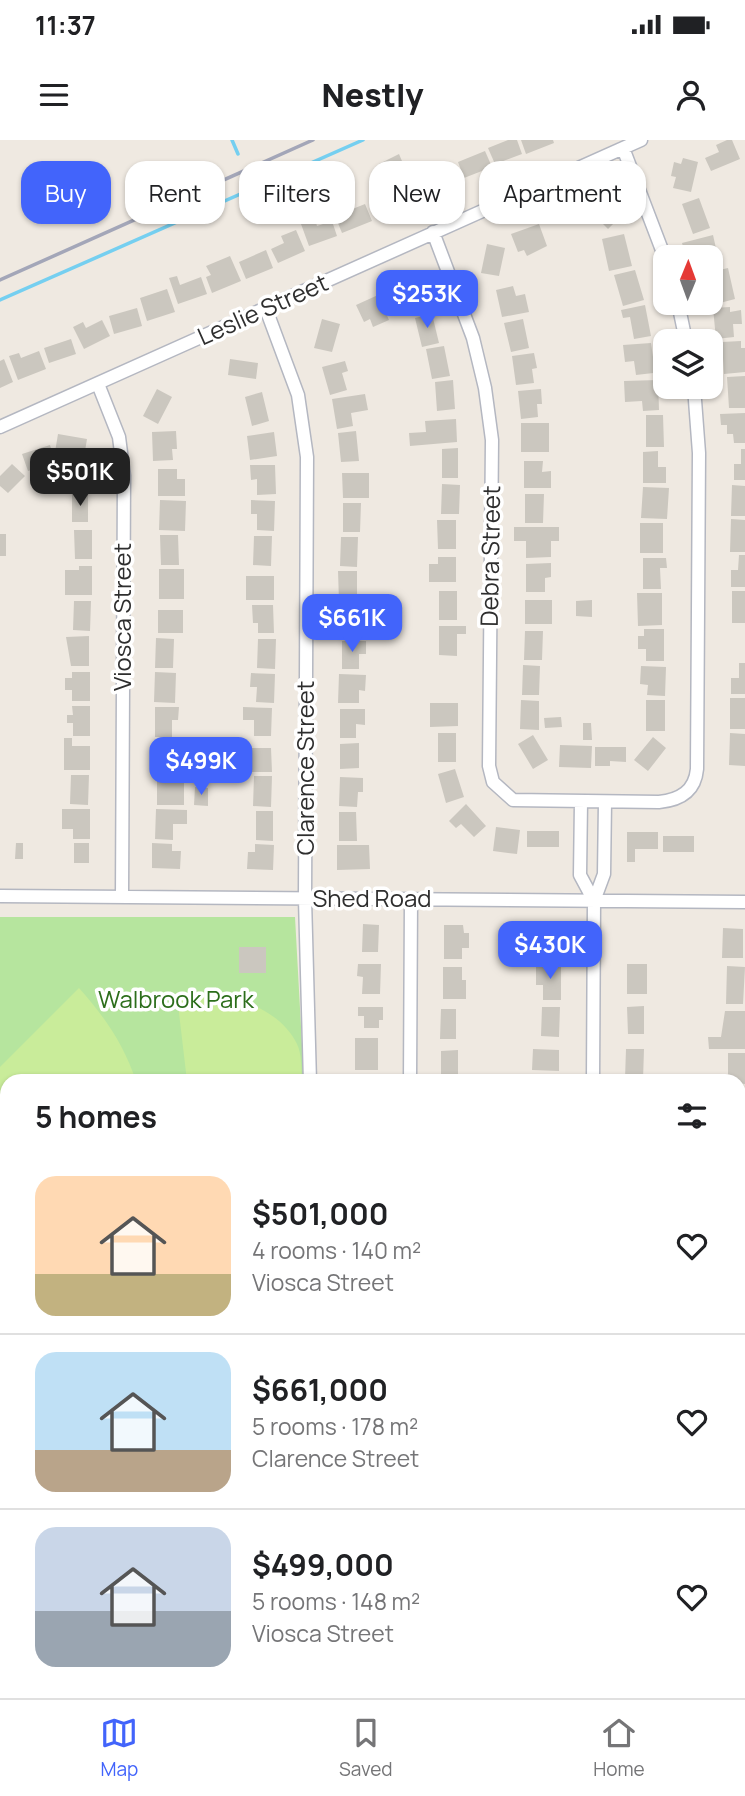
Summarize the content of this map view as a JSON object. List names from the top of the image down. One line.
{"streets":{"street":["Leslie Street","Debra Street","Viosca Street","Clarence Street","Shed Road"]},"crossings":[["Leslie Street","Debra Street"],["Leslie Street","Viosca Street"],["Leslie Street","Clarence Street"],["Viosca Street","Shed Road"],["Clarence Street","Shed Road"]],"parks":["Walbrook Park"],"north":"top","page":{"status":"11:37","header":"Nestly","chip":["Buy","Rent","Filters","New","Apartment"],"price":["$253K","$501K","$661K","$499K","$430K"],"heading":"5 homes","list":[{"name":"$501,000","note":"4 rooms · 140 m² · Viosca Street"},{"name":"$661,000","note":"5 rooms · 178 m² · Clarence Street"},{"name":"$499,000","note":"5 rooms · 148 m² · Viosca Street"}],"tabs":["Map","Saved","Home"]}}
